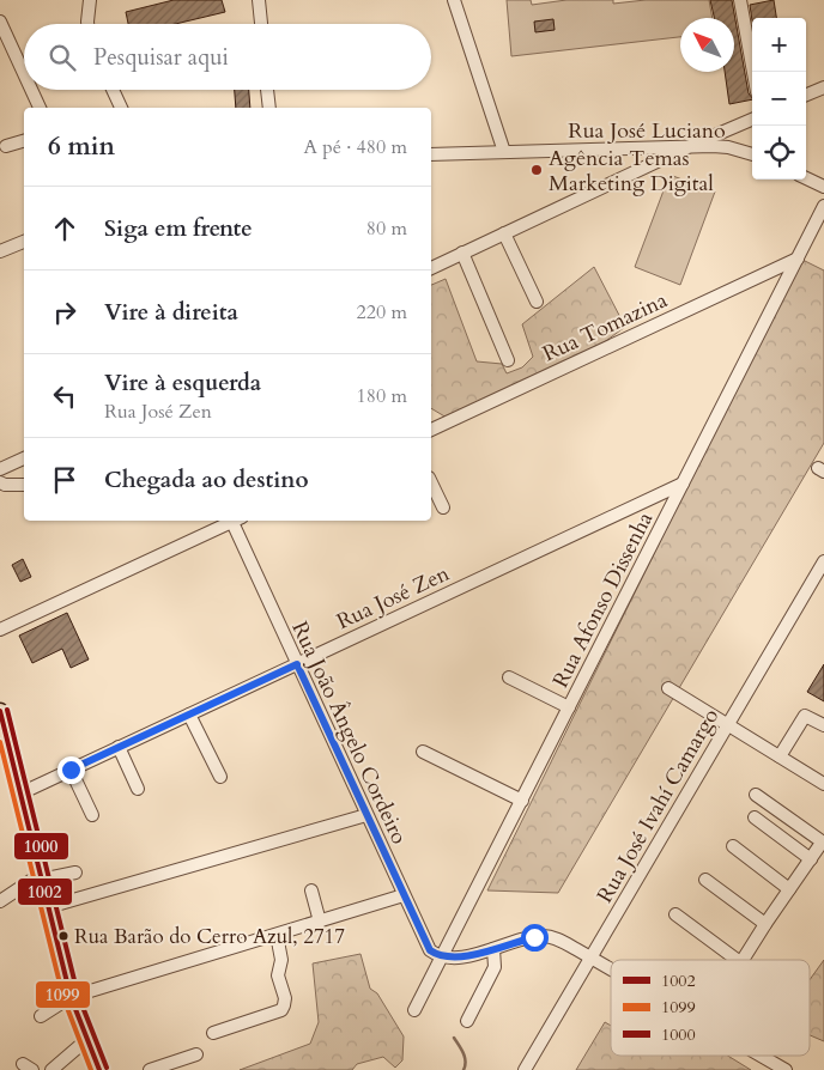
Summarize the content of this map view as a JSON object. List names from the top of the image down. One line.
{"streets":{"street":["Rua José Luciano","Rua Tomazina","Rua José Zen","Rua Afonso Dissenha","Rua João Ângelo Cordeiro","Rua José Ivahí Camargo"]},"crossings":[["Rua Tomazina","Rua Afonso Dissenha"],["Rua José Zen","Rua Afonso Dissenha"],["Rua José Zen","Rua João Ângelo Cordeiro"],["Rua Afonso Dissenha","Rua João Ângelo Cordeiro"]],"places":["Agência Temas Marketing Digital","Rua Barão do Cerro Azul, 2717"],"lines":["transit line 1000","transit line 1002","transit line 1099"],"legend":["1002","1099","1000"],"north":"top left","page":{"map_buttons":["+","−"],"search":"Pesquisar aqui","heading":["6 min","A pé · 480 m"],"list":[["Siga em frente","80 m"],["Vire à direita","220 m"],["Vire à esquerda","Rua José Zen","180 m"],"Chegada ao destino"]}}
